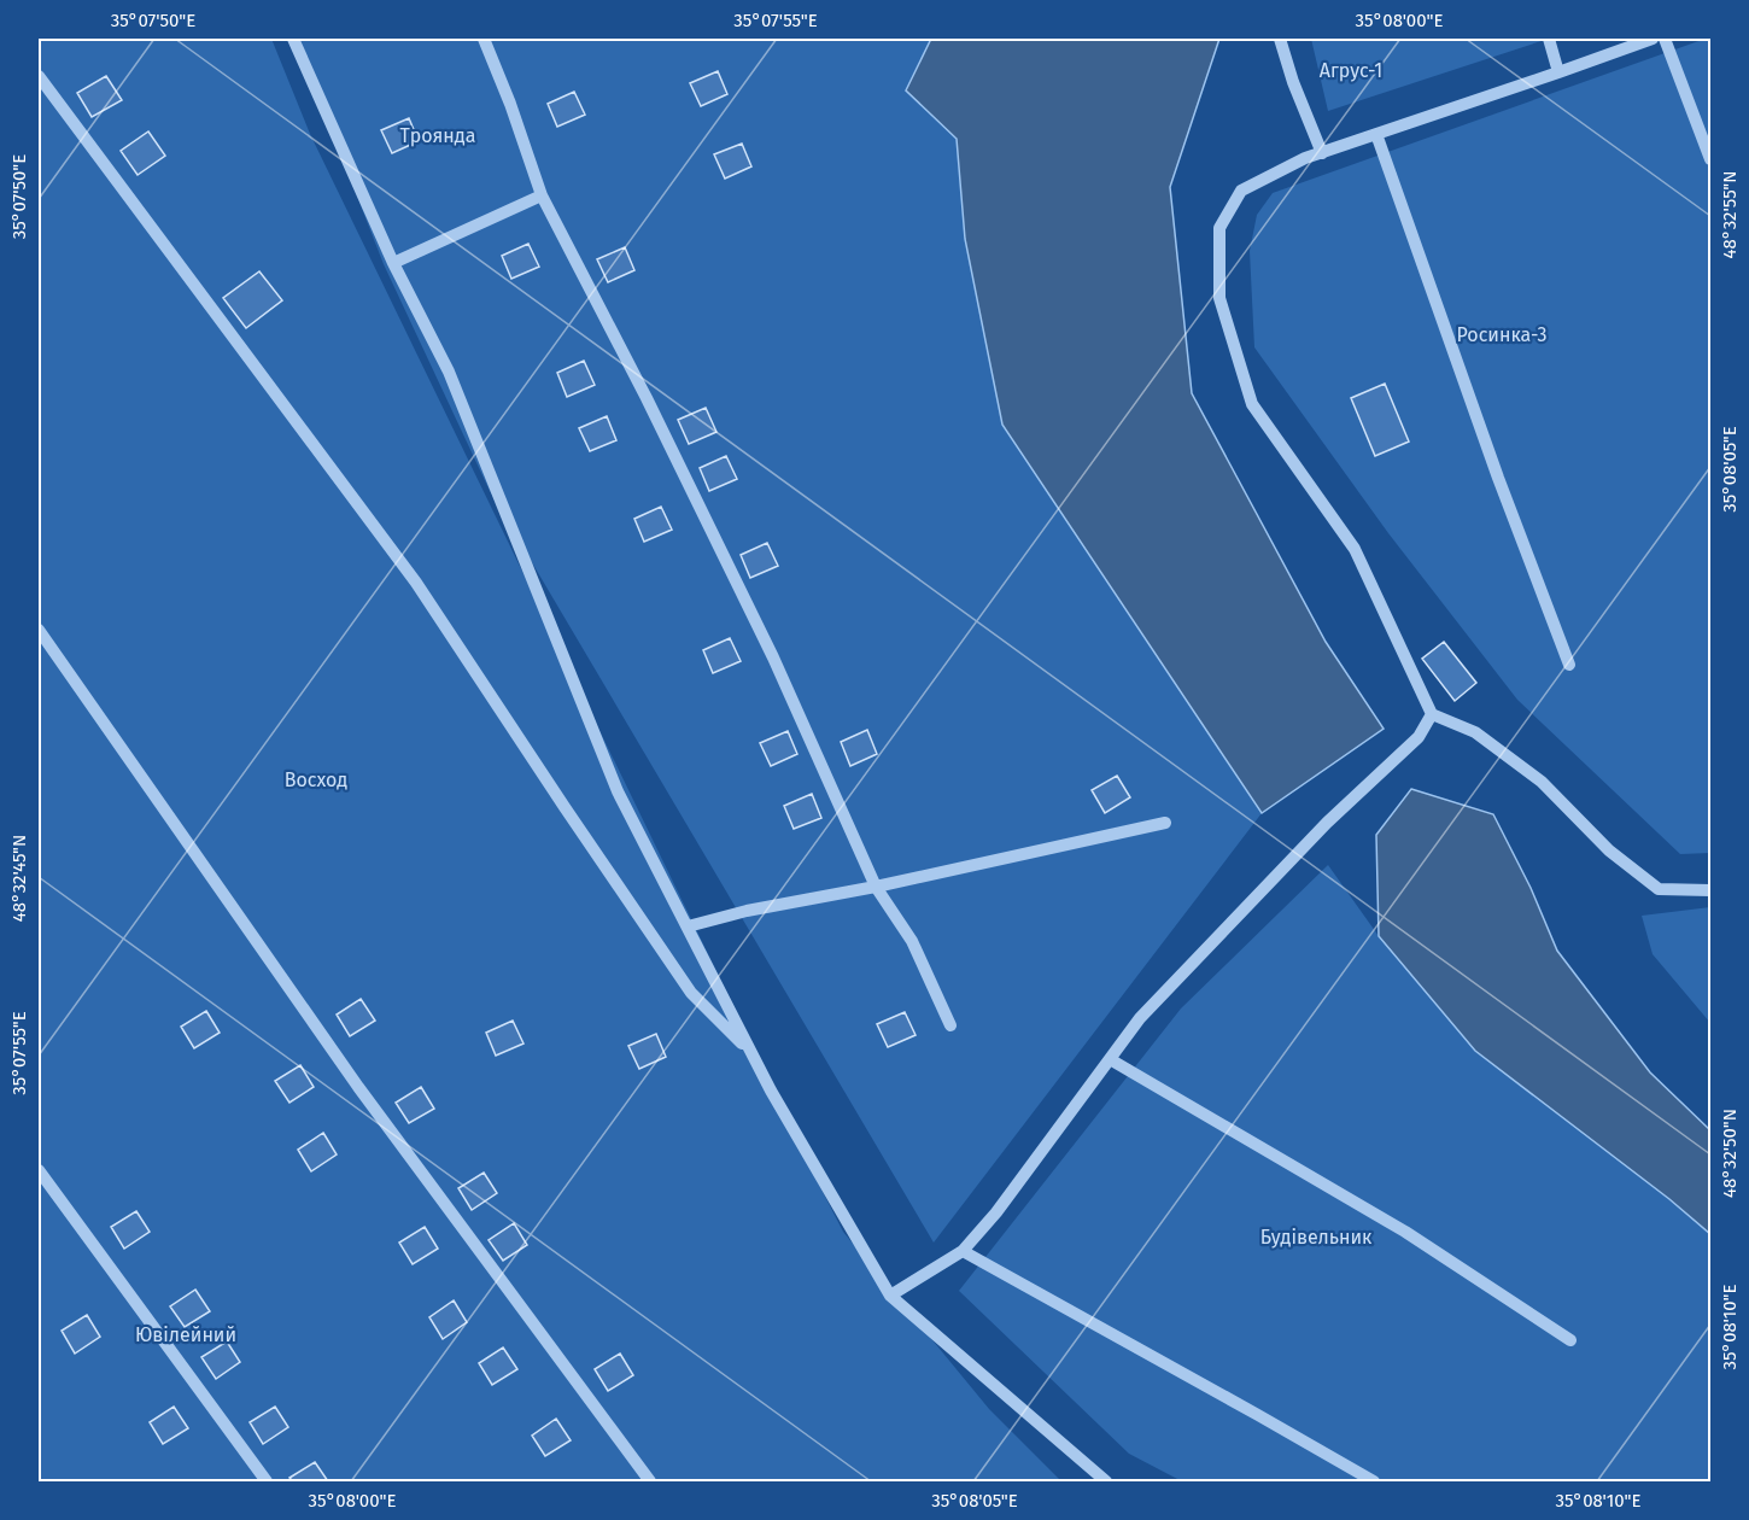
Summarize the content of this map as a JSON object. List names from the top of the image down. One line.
{"parks":["Агрус-1","Троянда","Росинка-3","Восход","Будівельник","Ювілейний"],"coordinates":["35°07'50\"E","35°07'55\"E","35°08'00\"E","48°32'55\"N","35°08'05\"E","48°32'45\"N","48°32'50\"N","35°08'10\"E"]}
